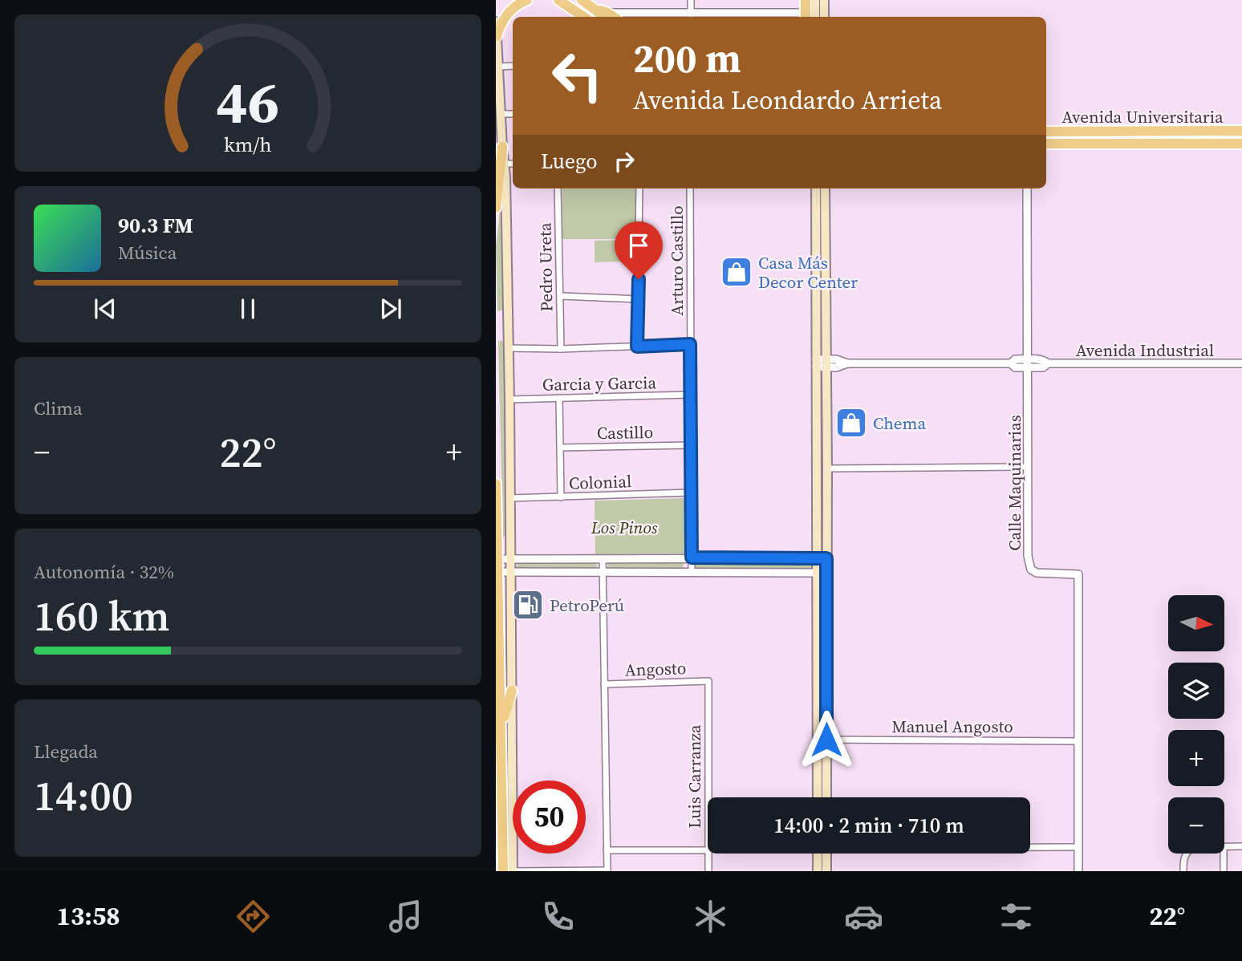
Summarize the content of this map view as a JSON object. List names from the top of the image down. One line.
{"streets":{"main road":["Avenida Universitaria"],"street":["Arturo Castillo","Pedro Ureta","Avenida Industrial","Garcia y Garcia","Castillo","Colonial","Calle Maquinarias","Angosto","Manuel Angosto","Luis Carranza"]},"crossings":[["Arturo Castillo","Garcia y Garcia"],["Arturo Castillo","Castillo"],["Arturo Castillo","Colonial"],["Avenida Industrial","Calle Maquinarias"],["Calle Maquinarias","Manuel Angosto"],["Angosto","Luis Carranza"]],"parks":["Los Pinos"],"places":{"shop":["Casa Más Decor Center","Chema"],"fuel station":["PetroPerú"]},"north":"right","page":{"turn":["200 m","Avenida Leondardo Arrieta"],"then":"Luego","song":["90.3 FM","Música"],"tile":["Clima",["Autonomía · 32%","160 km"],["Llegada","14:00"]],"heat":["−","22°","+"],"map_buttons":["+","−"],"limit":"50","trip":"14:00 · 2 min · 710 m","tabs":["13:58","22°"],"gauge":["46","km/h"]}}
